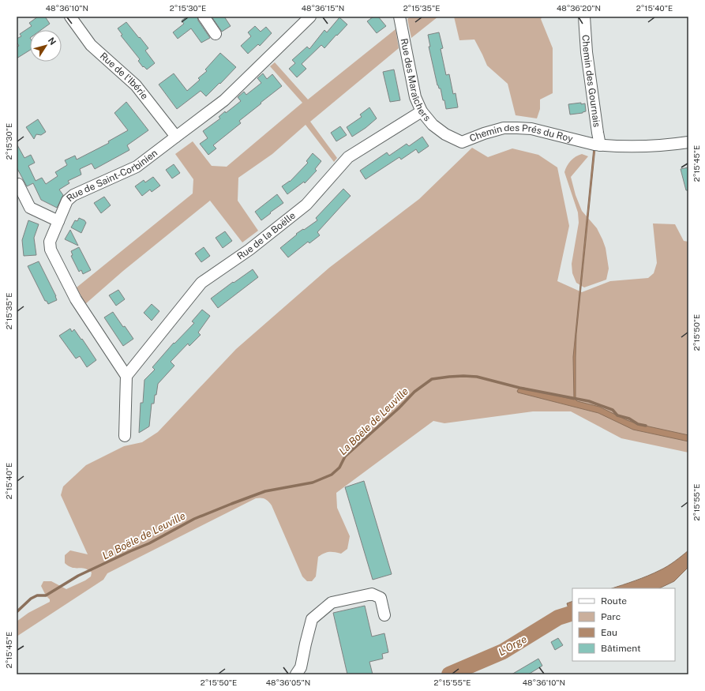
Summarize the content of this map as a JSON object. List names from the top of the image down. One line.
{"streets":{"street":["Rue de l'Ibérie","Rue des Maraîchers","Chemin des Gournais","Chemin des Prés du Roy","Rue de Saint-Corbinien","Rue de la Boëlle"]},"crossings":[["Rue de l'Ibérie","Rue de Saint-Corbinien"],["Rue des Maraîchers","Chemin des Prés du Roy"],["Rue des Maraîchers","Rue de la Boëlle"],["Chemin des Gournais","Chemin des Prés du Roy"],["Rue de Saint-Corbinien","Rue de la Boëlle"]],"water":["La Boële de Leuville","L'Orge"],"legend":["Route","Parc","Eau","Bâtiment"],"north":"top right","coordinates":["48°36'10\"N","2°15'30\"E","48°36'15\"N","2°15'35\"E","48°36'20\"N","2°15'40\"E","2°15'45\"E","2°15'50\"E","2°15'55\"E","48°36'05\"N"]}
